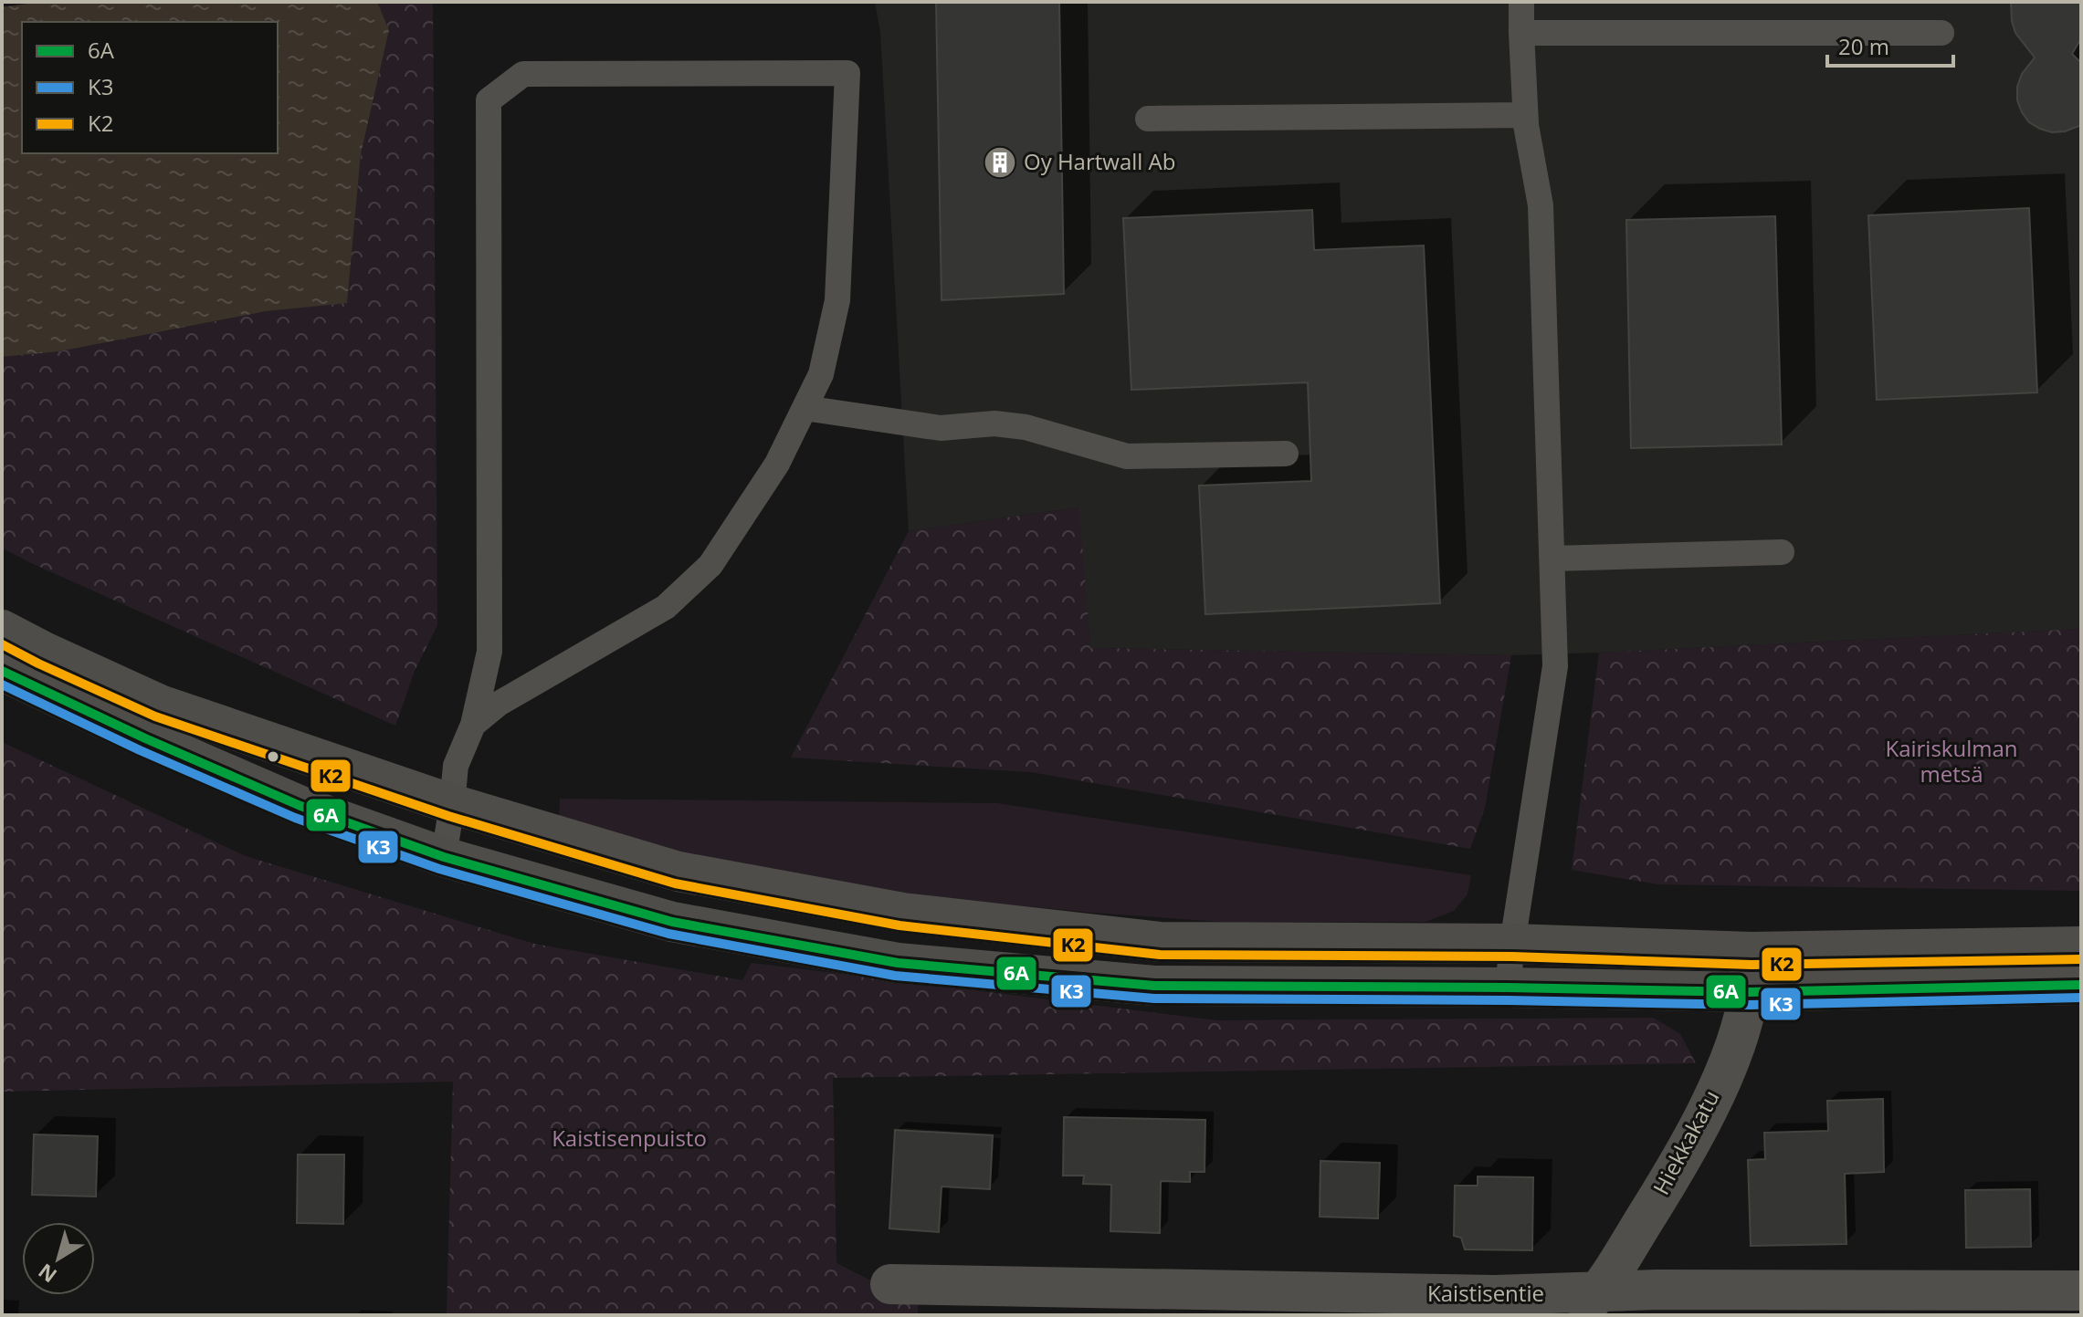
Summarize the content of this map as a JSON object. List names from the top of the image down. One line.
{"streets":{"street":["Hiekkakatu","Kaistisentie"]},"crossings":[["Hiekkakatu","Kaistisentie"]],"parks":["Kairiskulman metsä","Kaistisenpuisto"],"places":{"building":["Oy Hartwall Ab"]},"lines":["transit line K2","transit line 6A","transit line K3"],"legend":["6A","K3","K2"],"scale_bar":"20 m","north":"bottom left"}
